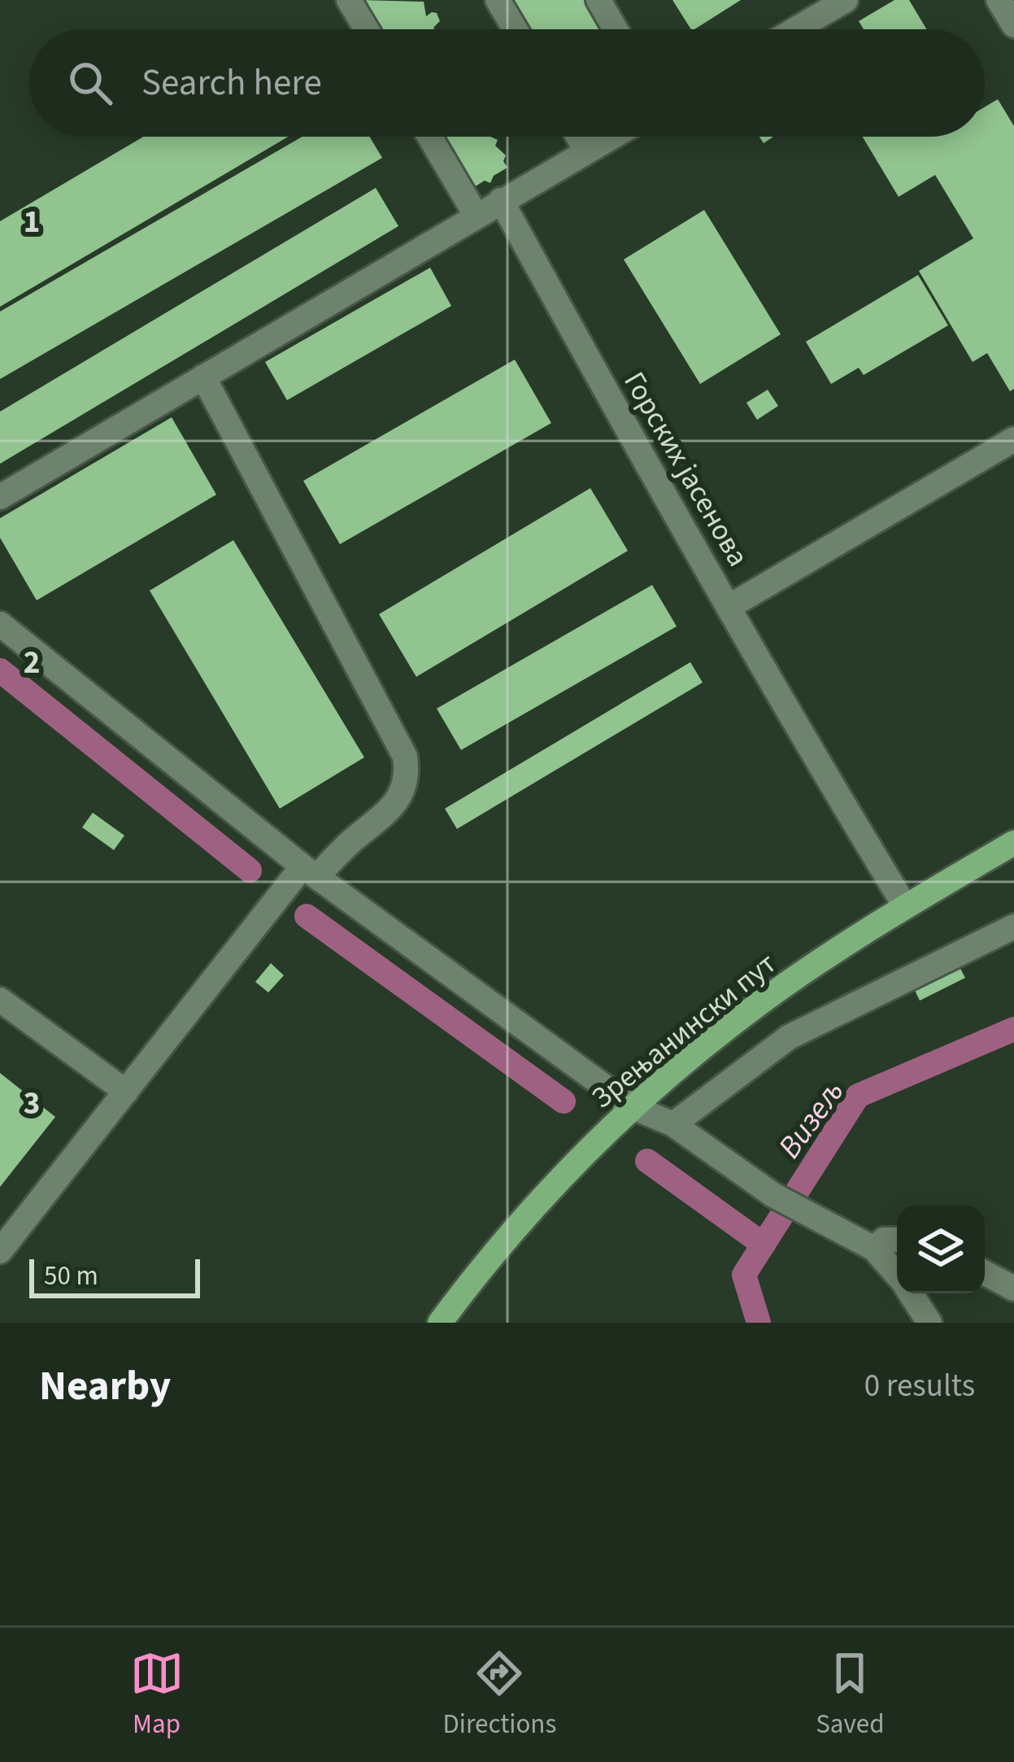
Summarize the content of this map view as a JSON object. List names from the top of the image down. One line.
{"streets":{"main road":["Зрењанински пут"],"street":["Горских јасенова"]},"crossings":[["Горских јасенова","Зрењанински пут"]],"water":["Визељ"],"scale_bar":"50 m","page":{"search":"Search here","scale":"50 m","heading":["Nearby","0 results"],"nav":["Map","Directions","Saved"]},"grid":{"rows":["1","2","3"]}}
